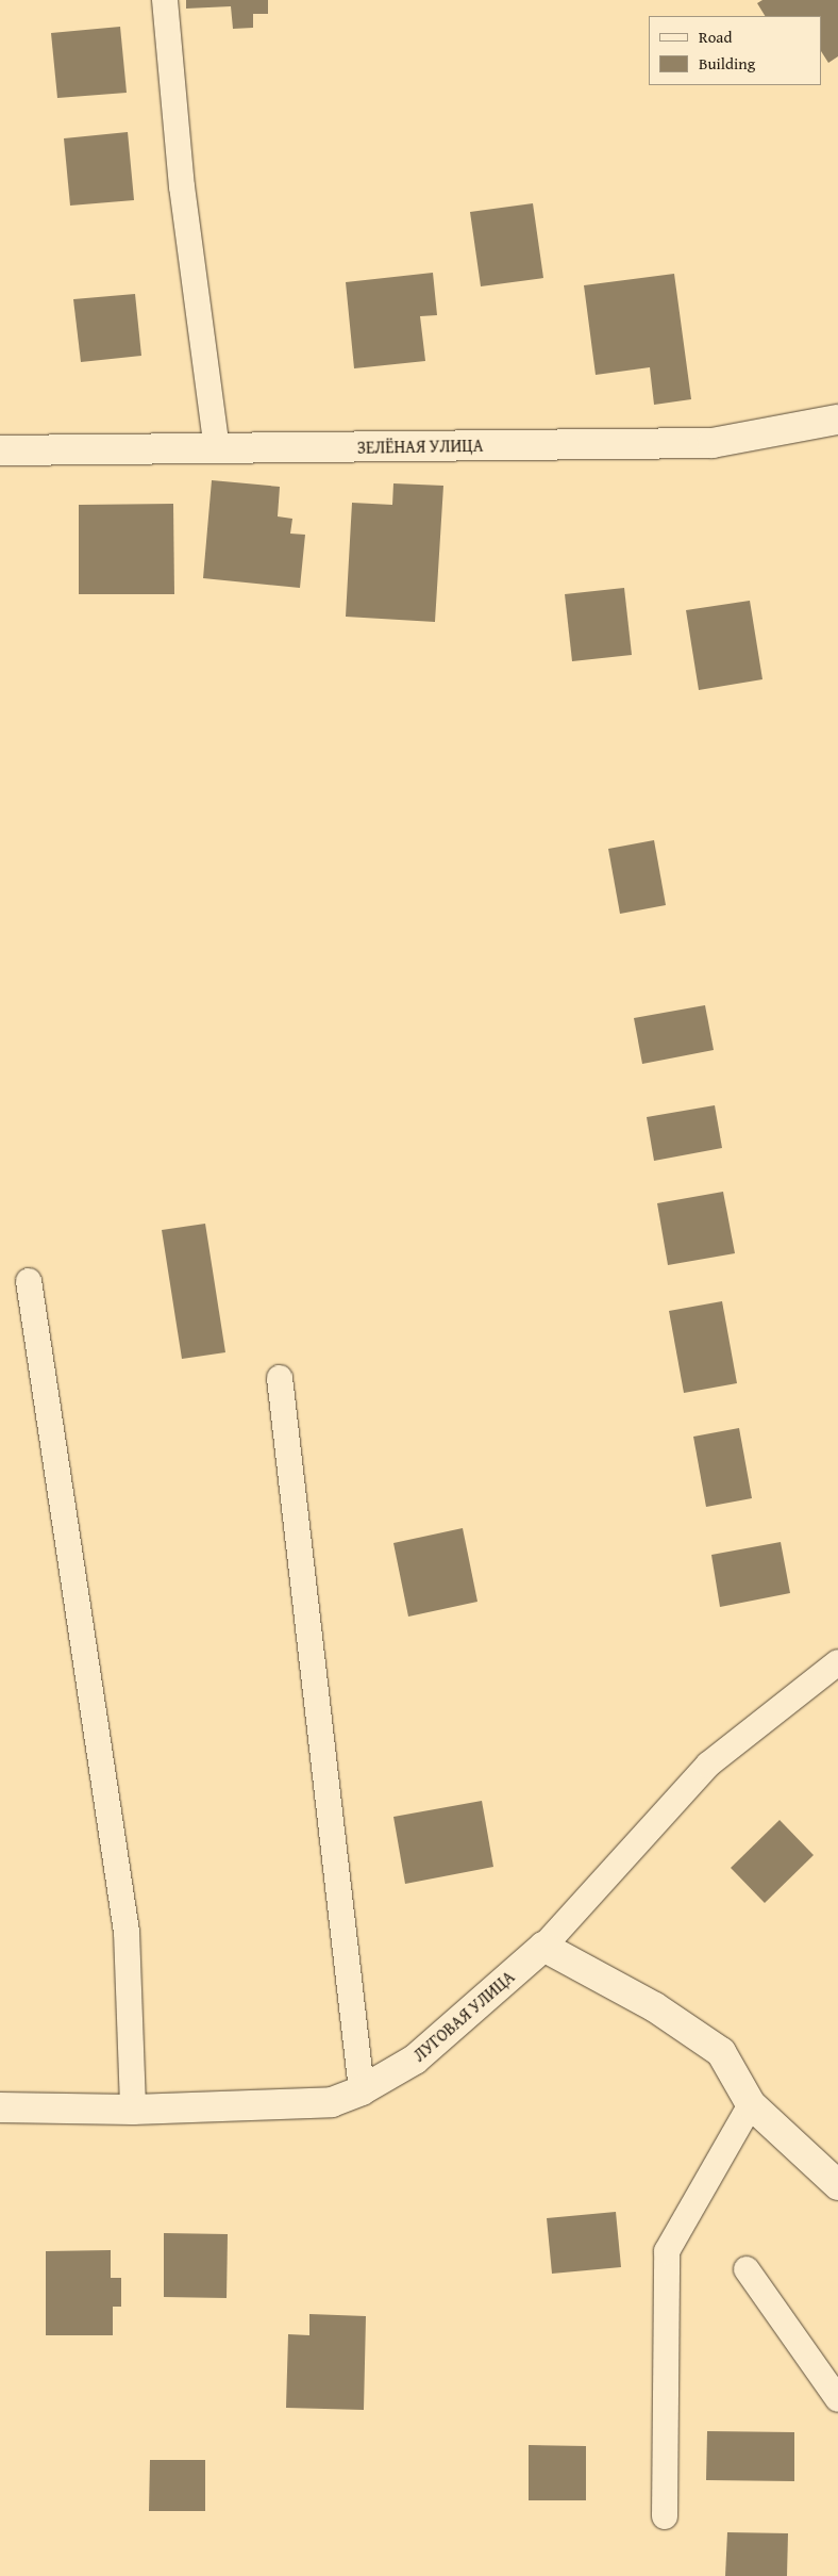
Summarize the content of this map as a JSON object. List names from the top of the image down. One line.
{"streets":{"street":["ЗЕЛЁНАЯ УЛИЦА","ЛУГОВАЯ УЛИЦА"]},"legend":["Road","Building"]}
